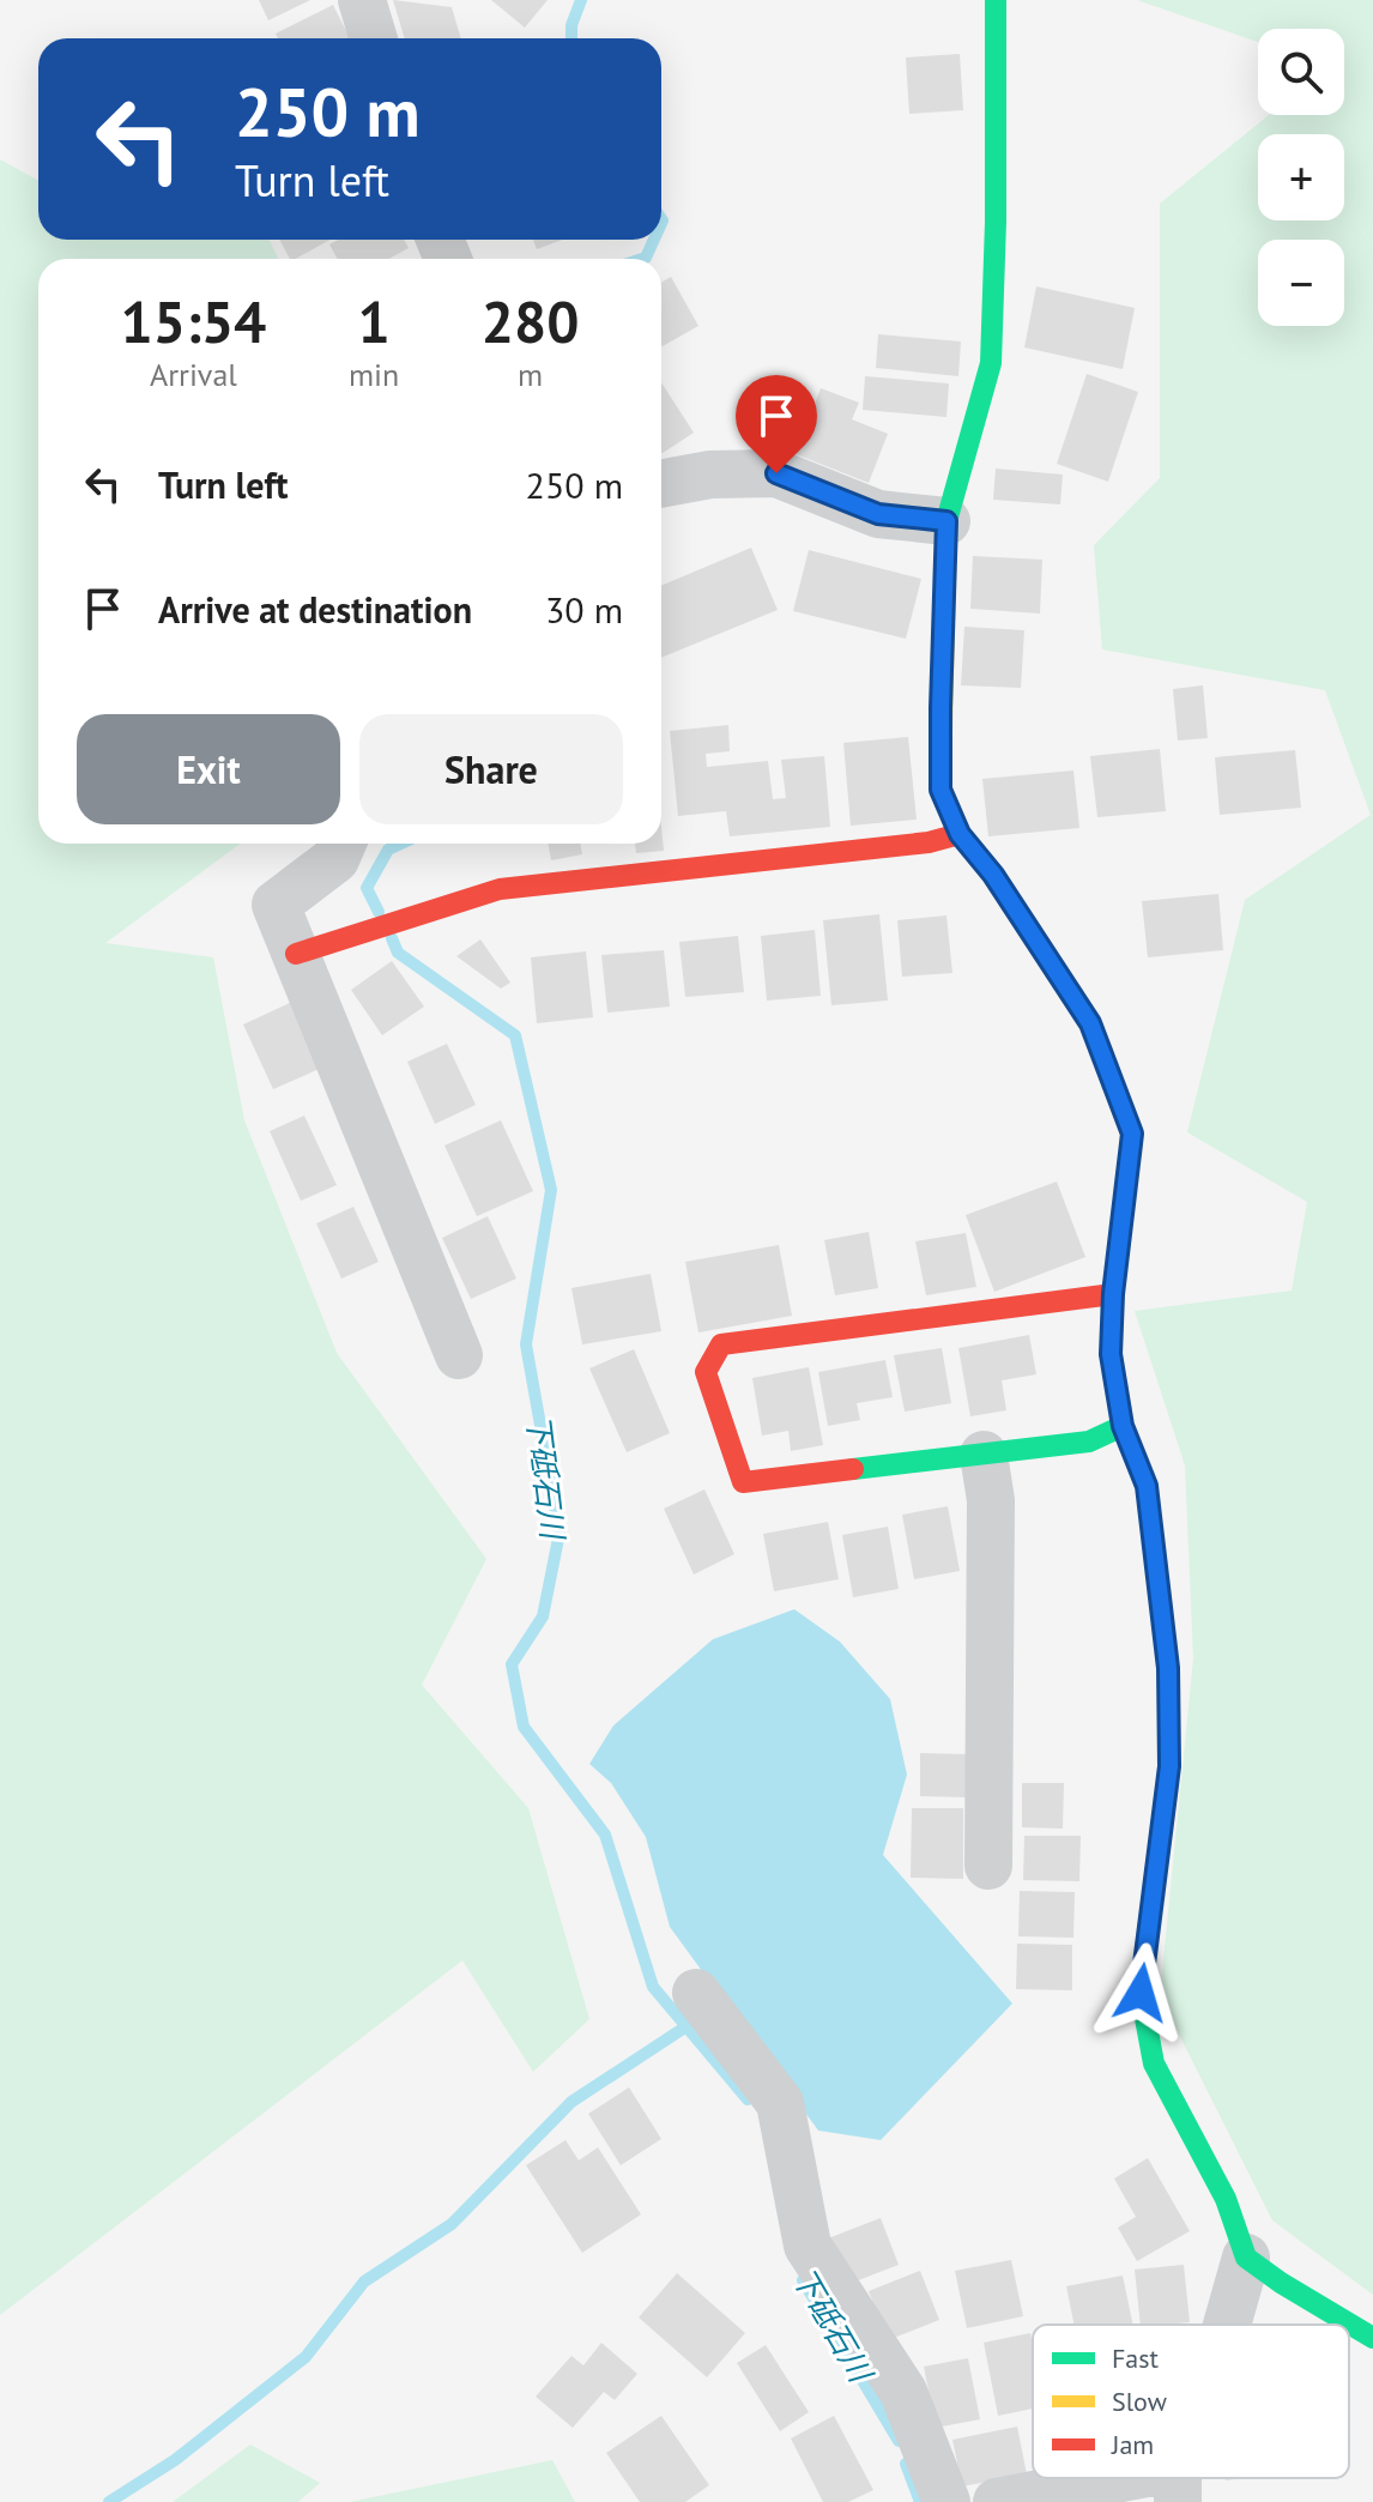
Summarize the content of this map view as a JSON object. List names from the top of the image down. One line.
{"water":["下砥石川"],"legend":["Fast","Slow","Jam"],"page":{"map_buttons":["+","−"],"turn":["250 m","Turn left"],"eta":["15:54","Arrival","1","min","280","m"],"list":[{"name":"Turn left","value":"250 m"},{"name":"Arrive at destination","value":"30 m"}],"buttons":["Exit","Share"]}}
